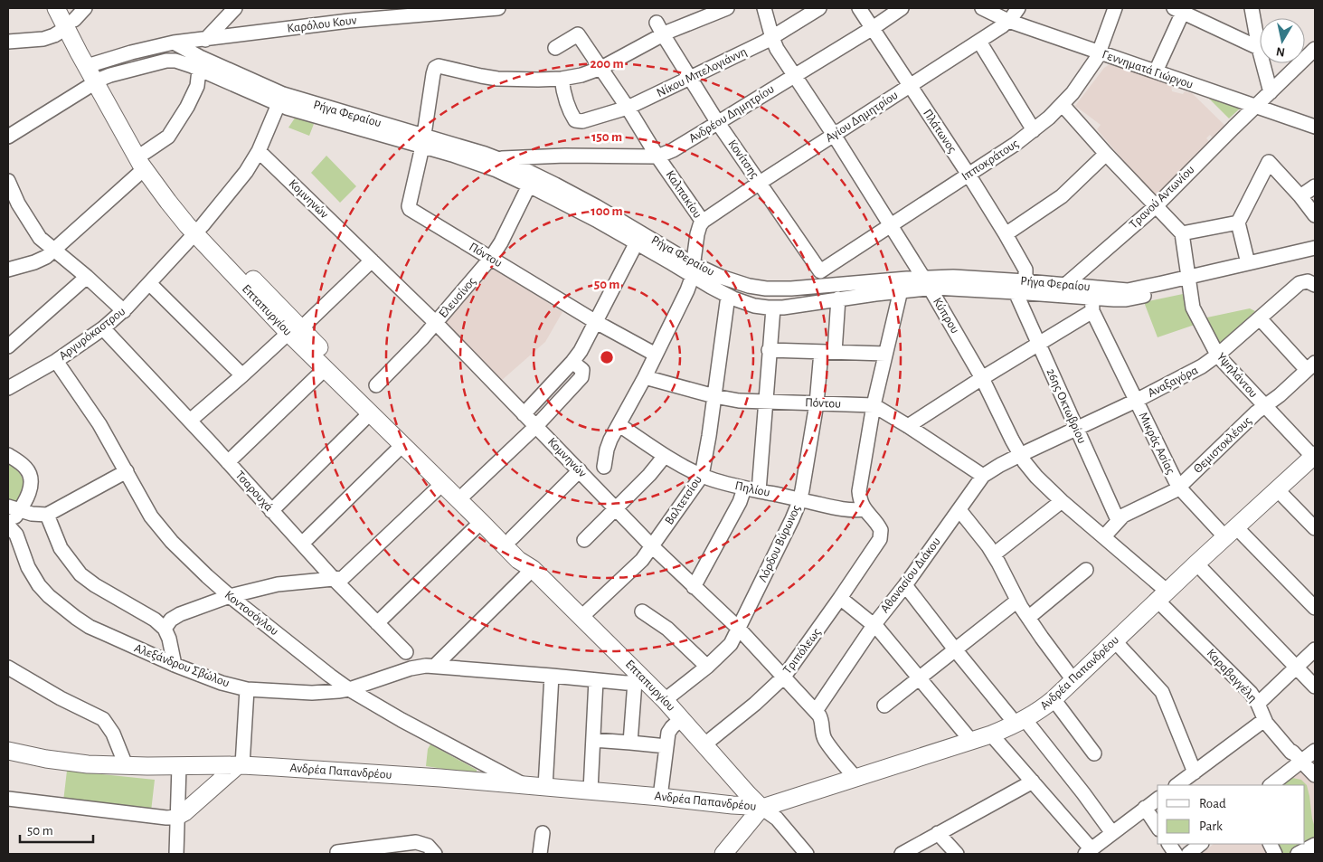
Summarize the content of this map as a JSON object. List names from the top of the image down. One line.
{"streets":{"main road":["Επταπυργίου","Ανδρέα Παπανδρέου"],"street":["Καρόλου Κουν","Γεννηματά Γιώργου","Νίκου Μπελογιάννη","Ρήγα Φεραίου","Ανδρέου Δημητρίου","Αγίου Δημητρίου","Πλάτωνος","Κονίτσης","Ιπποκράτους","Καλπακίου","Τρανού Αντωνίου","Κομνηνών","Πόντου","Ελευσίνος","Κύπρου","Αργυρόκαστρου","Υψηλάντου","Αναξαγόρα","26ης Οκτωβρίου","Μικράς Ασίας","Θεμιστοκλέους","Πηλίου","Τσαρουχά","Βαλτετσίου","Λόρδου Βύρωνος","Αθανασίου Διάκου","Κοντοσόγλου","Τριπόλεως","Αλεξάνδρου Σβώλου","Καραβαγγέλη"]},"crossings":[["Καρόλου Κουν","Ρήγα Φεραίου"],["Γεννηματά Γιώργου","Αγίου Δημητρίου"],["Γεννηματά Γιώργου","Ιπποκράτους"],["Γεννηματά Γιώργου","Τρανού Αντωνίου"],["Νίκου Μπελογιάννη","Κονίτσης"],["Νίκου Μπελογιάννη","Καλπακίου"],["Νίκου Μπελογιάννη","Κύπρου"],["Ρήγα Φεραίου","Ανδρέου Δημητρίου"],["Ρήγα Φεραίου","Πλάτωνος"],["Ρήγα Φεραίου","Καλπακίου"],["Ρήγα Φεραίου","Τρανού Αντωνίου"],["Ρήγα Φεραίου","Πόντου"],["Ρήγα Φεραίου","Ελευσίνος"],["Ρήγα Φεραίου","Επταπυργίου"],["Ρήγα Φεραίου","Κύπρου"],["Ρήγα Φεραίου","Αργυρόκαστρου"],["Ρήγα Φεραίου","Υψηλάντου"],["Ρήγα Φεραίου","26ης Οκτωβρίου"],["Ρήγα Φεραίου","Μικράς Ασίας"],["Ρήγα Φεραίου","Βαλτετσίου"],["Ρήγα Φεραίου","Λόρδου Βύρωνος"],["Ανδρέου Δημητρίου","Πλάτωνος"],["Ανδρέου Δημητρίου","Κονίτσης"],["Ανδρέου Δημητρίου","Καλπακίου"],["Ανδρέου Δημητρίου","Κύπρου"],["Αγίου Δημητρίου","Πλάτωνος"],["Αγίου Δημητρίου","Κονίτσης"],["Αγίου Δημητρίου","Καλπακίου"],["Αγίου Δημητρίου","Κύπρου"],["Πλάτωνος","Ιπποκράτους"],["Κονίτσης","Ιπποκράτους"],["Ιπποκράτους","Κύπρου"],["Καλπακίου","Πόντου"],["Καλπακίου","Πηλίου"],["Κομνηνών","Ελευσίνος"],["Κομνηνών","Αργυρόκαστρου"],["Κομνηνών","Βαλτετσίου"],["Κομνηνών","Λόρδου Βύρωνος"],["Κομνηνών","Αθανασίου Διάκου"],["Κομνηνών","Τριπόλεως"],["Κομνηνών","Ανδρέα Παπανδρέου"],["Πόντου","Ελευσίνος"],["Πόντου","Βαλτετσίου"],["Πόντου","Λόρδου Βύρωνος"],["Πόντου","Αθανασίου Διάκου"],["Επταπυργίου","Αργυρόκαστρου"],["Επταπυργίου","Βαλτετσίου"],["Επταπυργίου","Λόρδου Βύρωνος"],["Επταπυργίου","Τριπόλεως"],["Επταπυργίου","Αλεξάνδρου Σβώλου"],["Επταπυργίου","Ανδρέα Παπανδρέου"],["Κύπρου","Αναξαγόρα"],["Κύπρου","Θεμιστοκλέους"],["Κύπρου","Αθανασίου Διάκου"],["Κύπρου","Ανδρέα Παπανδρέου"],["Κύπρου","Καραβαγγέλη"],["Αργυρόκαστρου","Τσαρουχά"],["Αργυρόκαστρου","Κοντοσόγλου"],["Υψηλάντου","Αναξαγόρα"],["Υψηλάντου","Θεμιστοκλέους"],["Υψηλάντου","Ανδρέα Παπανδρέου"],["Αναξαγόρα","26ης Οκτωβρίου"],["Αναξαγόρα","Μικράς Ασίας"],["Αναξαγόρα","Αθανασίου Διάκου"],["26ης Οκτωβρίου","Θεμιστοκλέους"],["Μικράς Ασίας","Θεμιστοκλέους"],["Μικράς Ασίας","Ανδρέα Παπανδρέου"],["Πηλίου","Βαλτετσίου"],["Πηλίου","Λόρδου Βύρωνος"],["Πηλίου","Τριπόλεως"],["Κοντοσόγλου","Αλεξάνδρου Σβώλου"],["Κοντοσόγλου","Ανδρέα Παπανδρέου"],["Ανδρέα Παπανδρέου","Καραβαγγέλη"]],"legend":["Road","Park"],"scale_bar":"50 m","north":"bottom","rings":["200 m","150 m","100 m","50 m"]}
